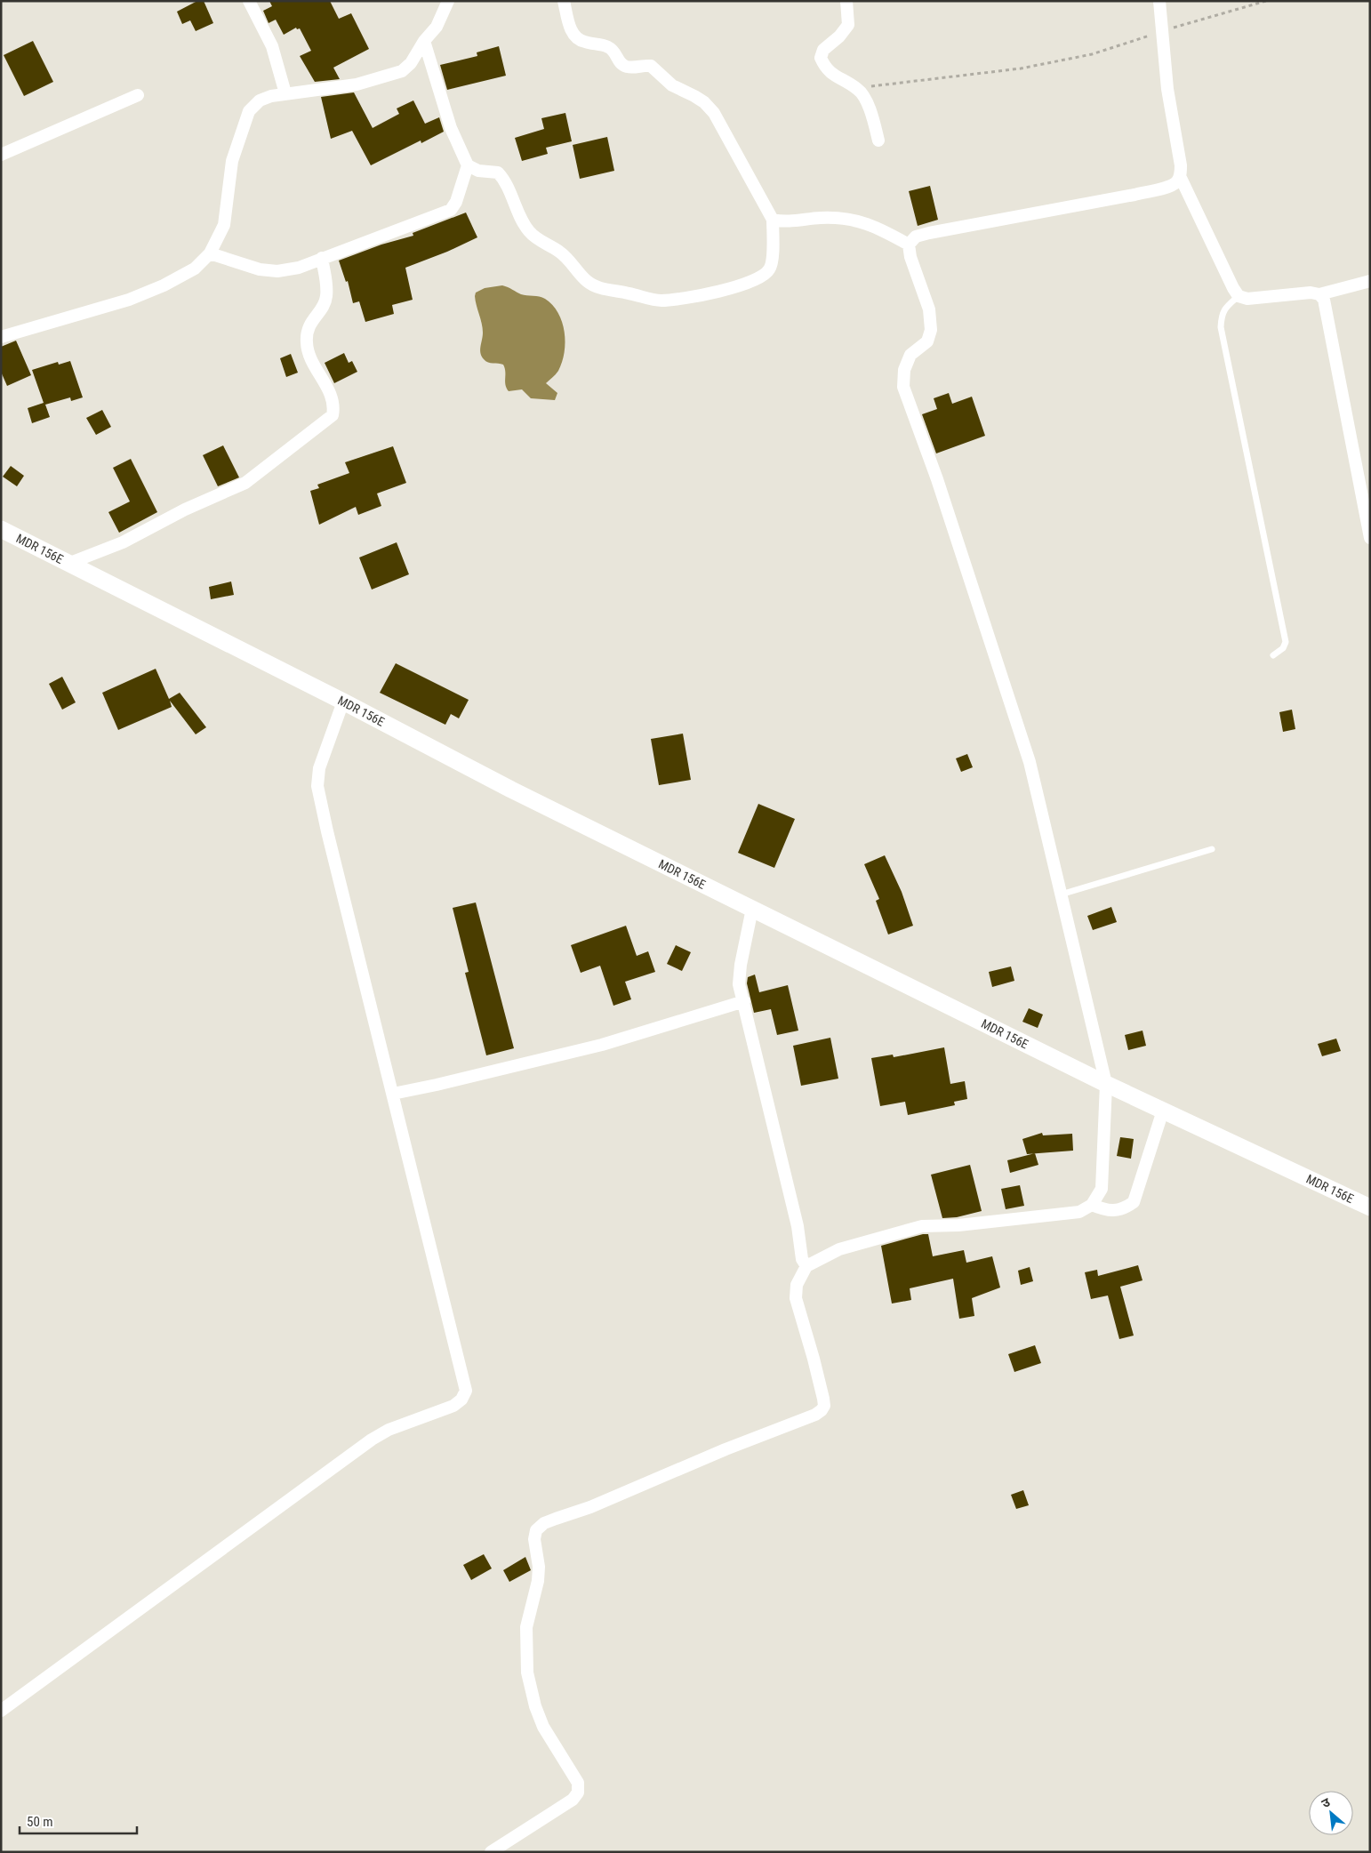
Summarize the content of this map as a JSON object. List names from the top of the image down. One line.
{"streets":{"main road":["MDR 156E"]},"scale_bar":"50 m","north":"top left"}
